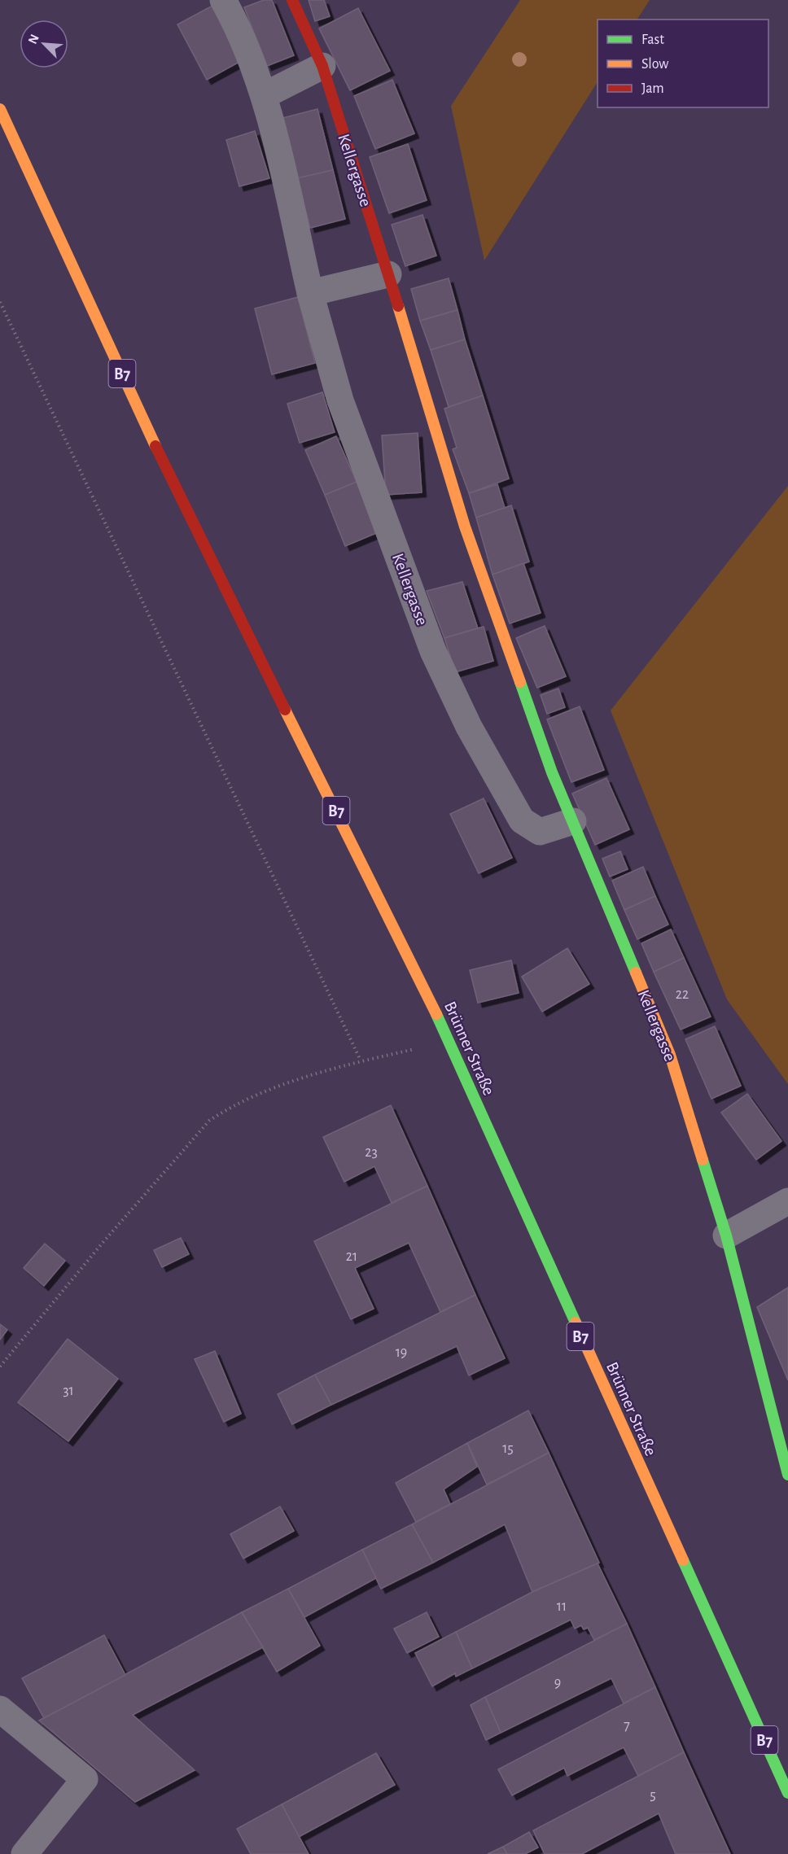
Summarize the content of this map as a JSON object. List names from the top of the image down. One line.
{"streets":{"main road":["Kellergasse","B7","Brünner Straße"]},"house_numbers":["22","23","21","19","31","15","11","9","7","5"],"legend":["Fast","Slow","Jam"],"north":"top left"}
